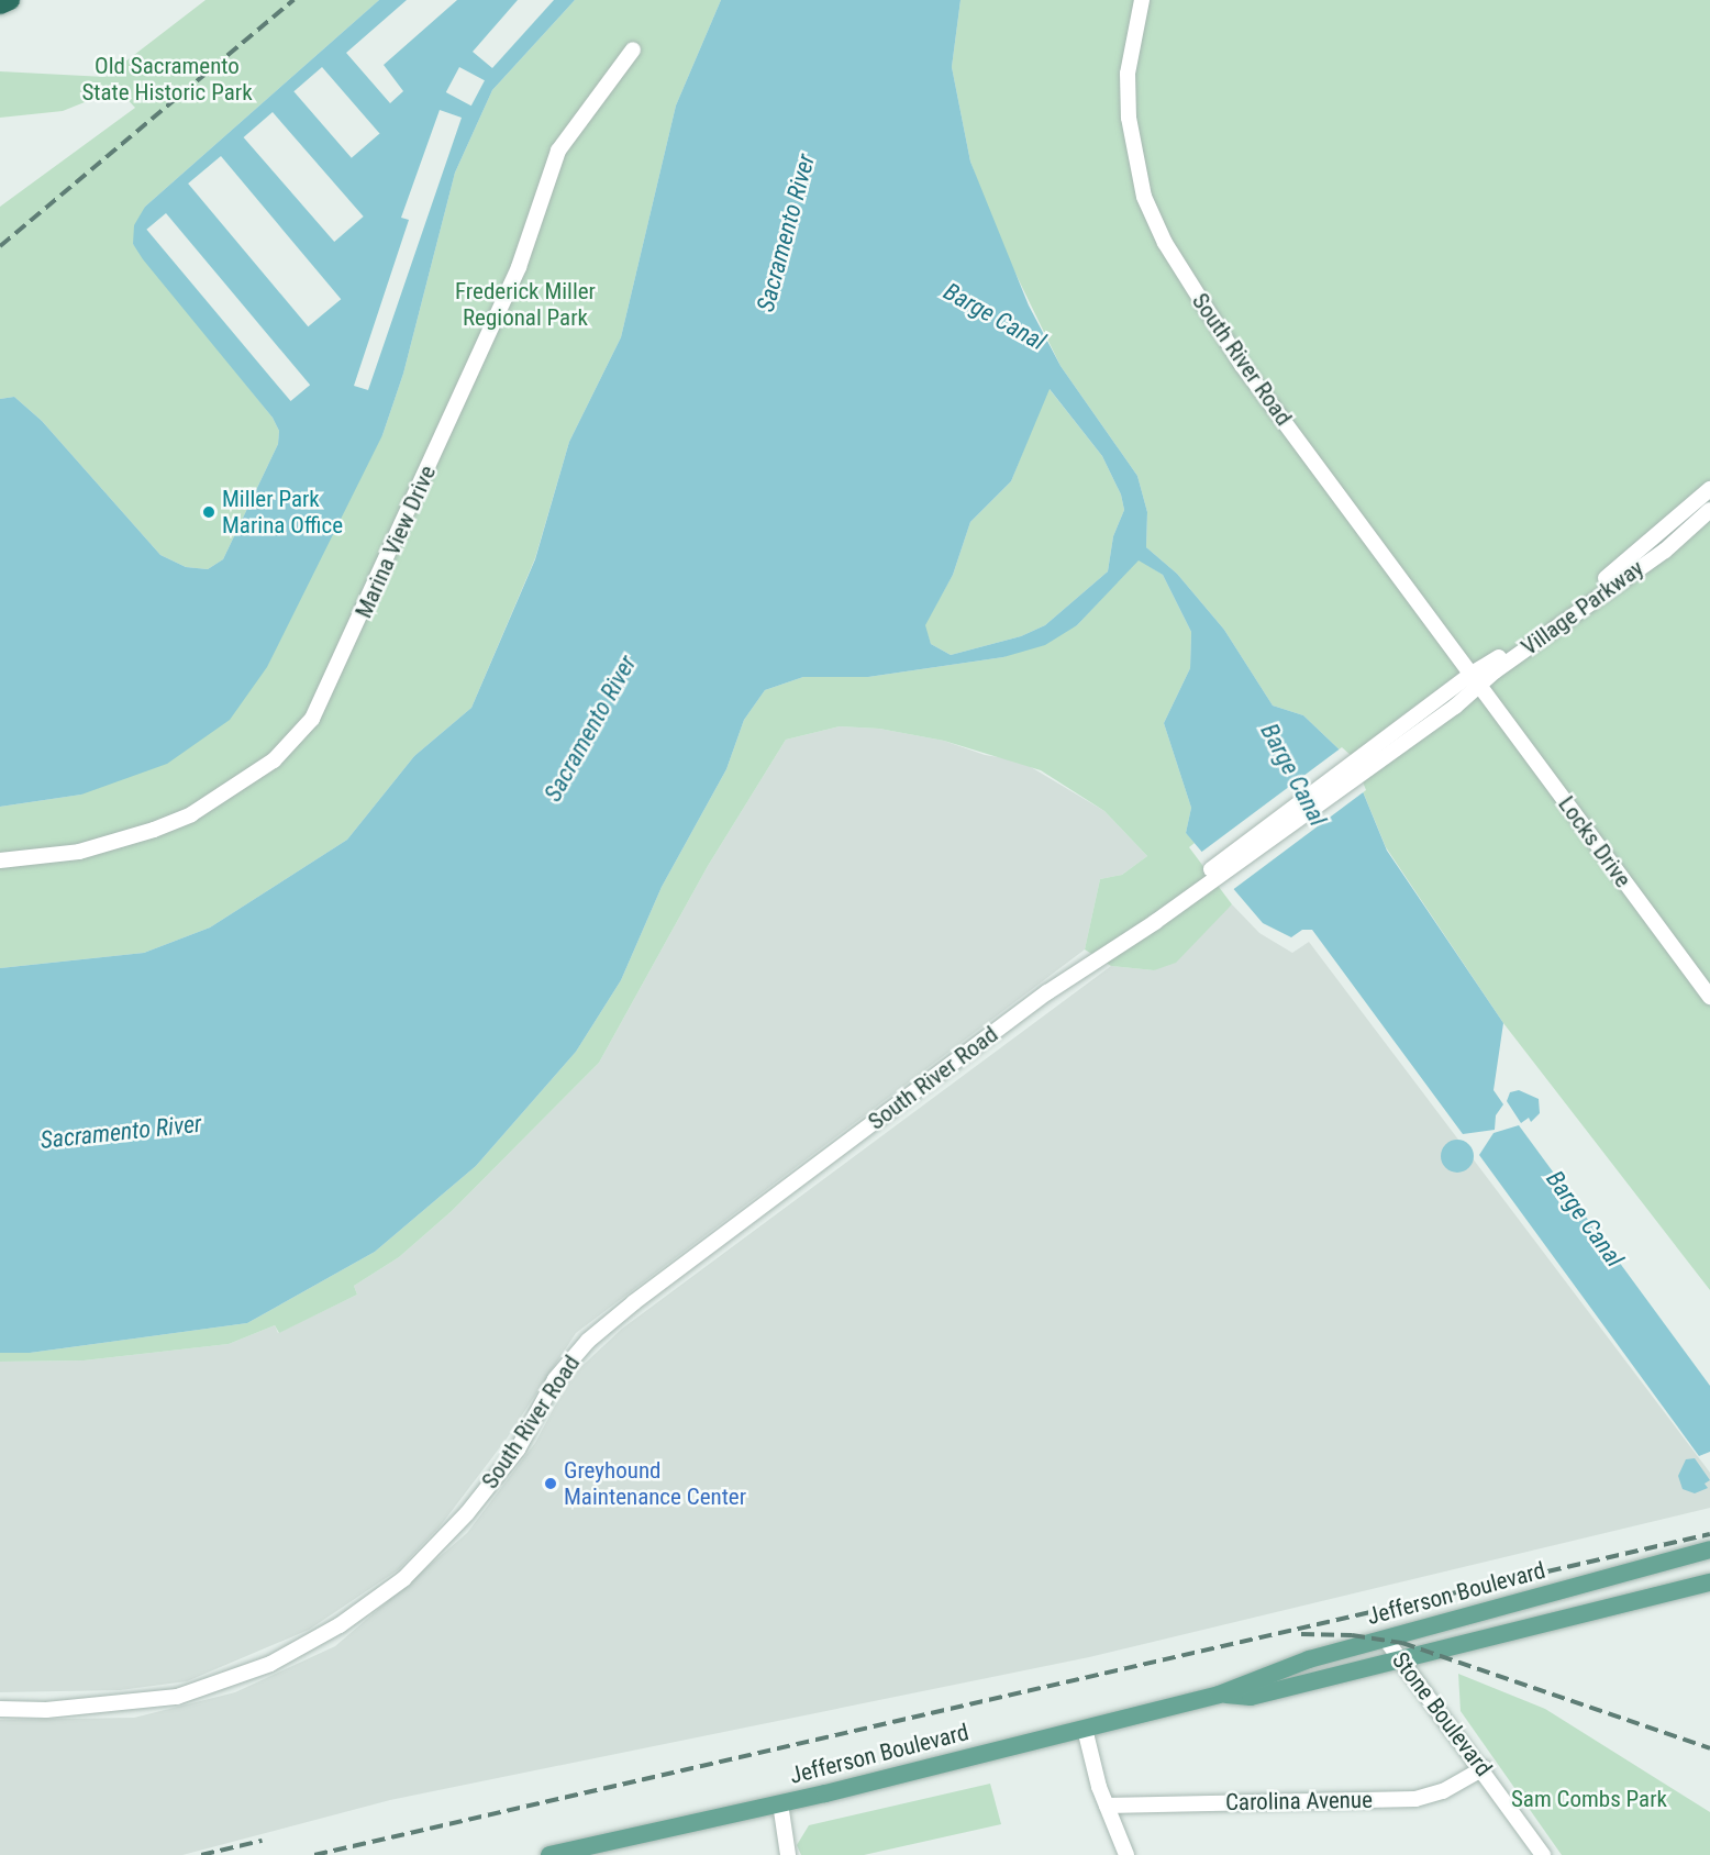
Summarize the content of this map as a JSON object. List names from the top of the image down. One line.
{"streets":{"main road":["Jefferson Boulevard"],"street":["South River Road","Marina View Drive","Village Parkway","Locks Drive","Stone Boulevard","Carolina Avenue"]},"crossings":[["South River Road","Village Parkway"],["South River Road","Locks Drive"],["Village Parkway","Locks Drive"],["Jefferson Boulevard","Stone Boulevard"],["Stone Boulevard","Carolina Avenue"]],"water":["Sacramento River","Barge Canal"],"parks":["Old Sacramento State Historic Park","Frederick Miller Regional Park","Sam Combs Park"],"places":["Miller Park Marina Office","Greyhound Maintenance Center"]}
